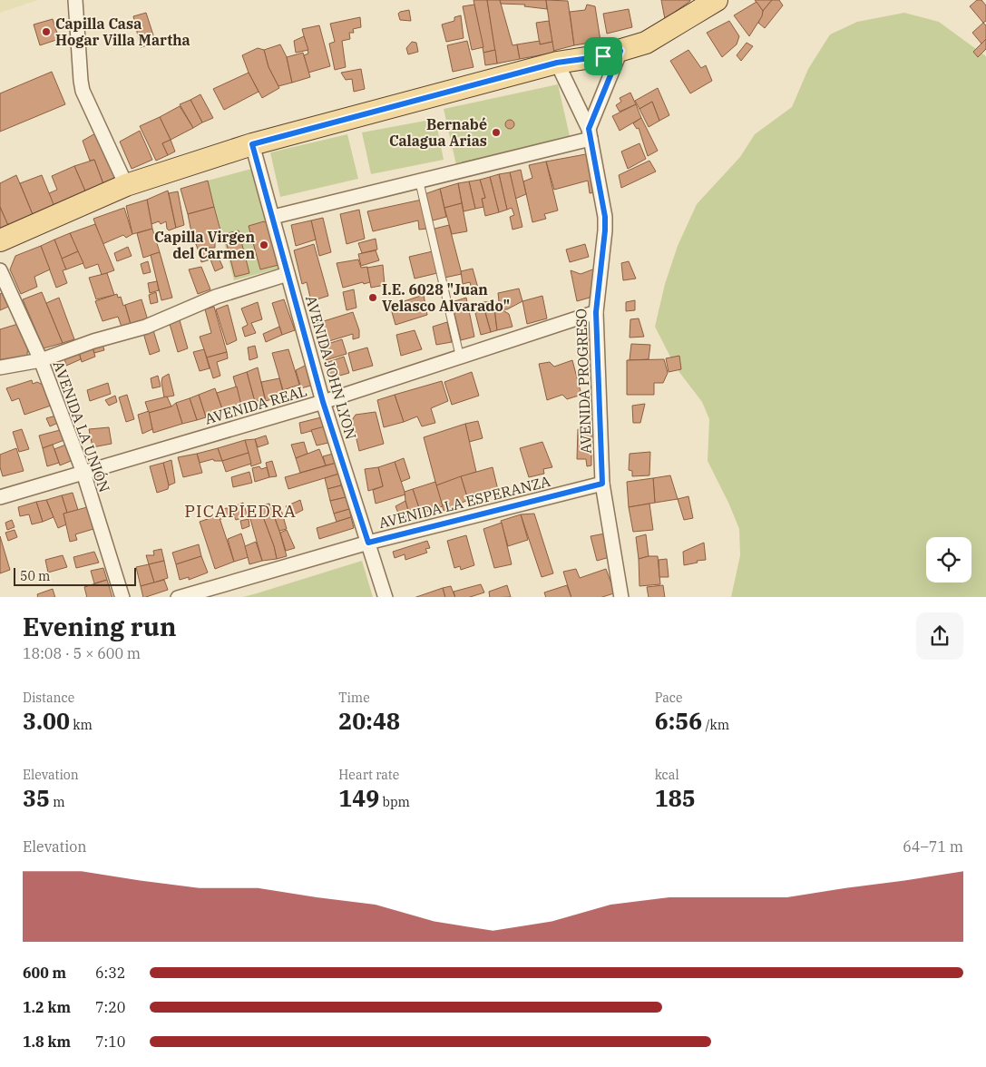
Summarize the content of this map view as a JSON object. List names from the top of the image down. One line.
{"streets":{"street":["AVENIDA JOHN LYON","AVENIDA PROGRESO","AVENIDA REAL","AVENIDA LA UNIÓN","AVENIDA LA ESPERANZA"]},"crossings":[["AVENIDA JOHN LYON","AVENIDA REAL"],["AVENIDA JOHN LYON","AVENIDA LA ESPERANZA"],["AVENIDA PROGRESO","AVENIDA REAL"],["AVENIDA PROGRESO","AVENIDA LA ESPERANZA"],["AVENIDA REAL","AVENIDA LA UNIÓN"]],"districts":["PICAPIEDRA"],"places":["Capilla Casa Hogar Villa Martha","Bernabé Calagua Arias","Capilla Virgen del Carmen","I.E. 6028 \"Juan Velasco Alvarado\""],"scale_bar":"50 m","page":{"scale":"50 m","heading":["Evening run","18:08 · 5 × 600 m"],"stats":[["Distance","3.00 km"],["Time","20:48"],["Pace","6:56 /km"],["Elevation","35 m"],["Heart rate","149 bpm"],["kcal","185"]],"chart":["Elevation","64–71 m"],"list":[{"name":"600 m","note":"6:32"},{"name":"1.2 km","note":"7:20"},{"name":"1.8 km","note":"7:10"}]}}
